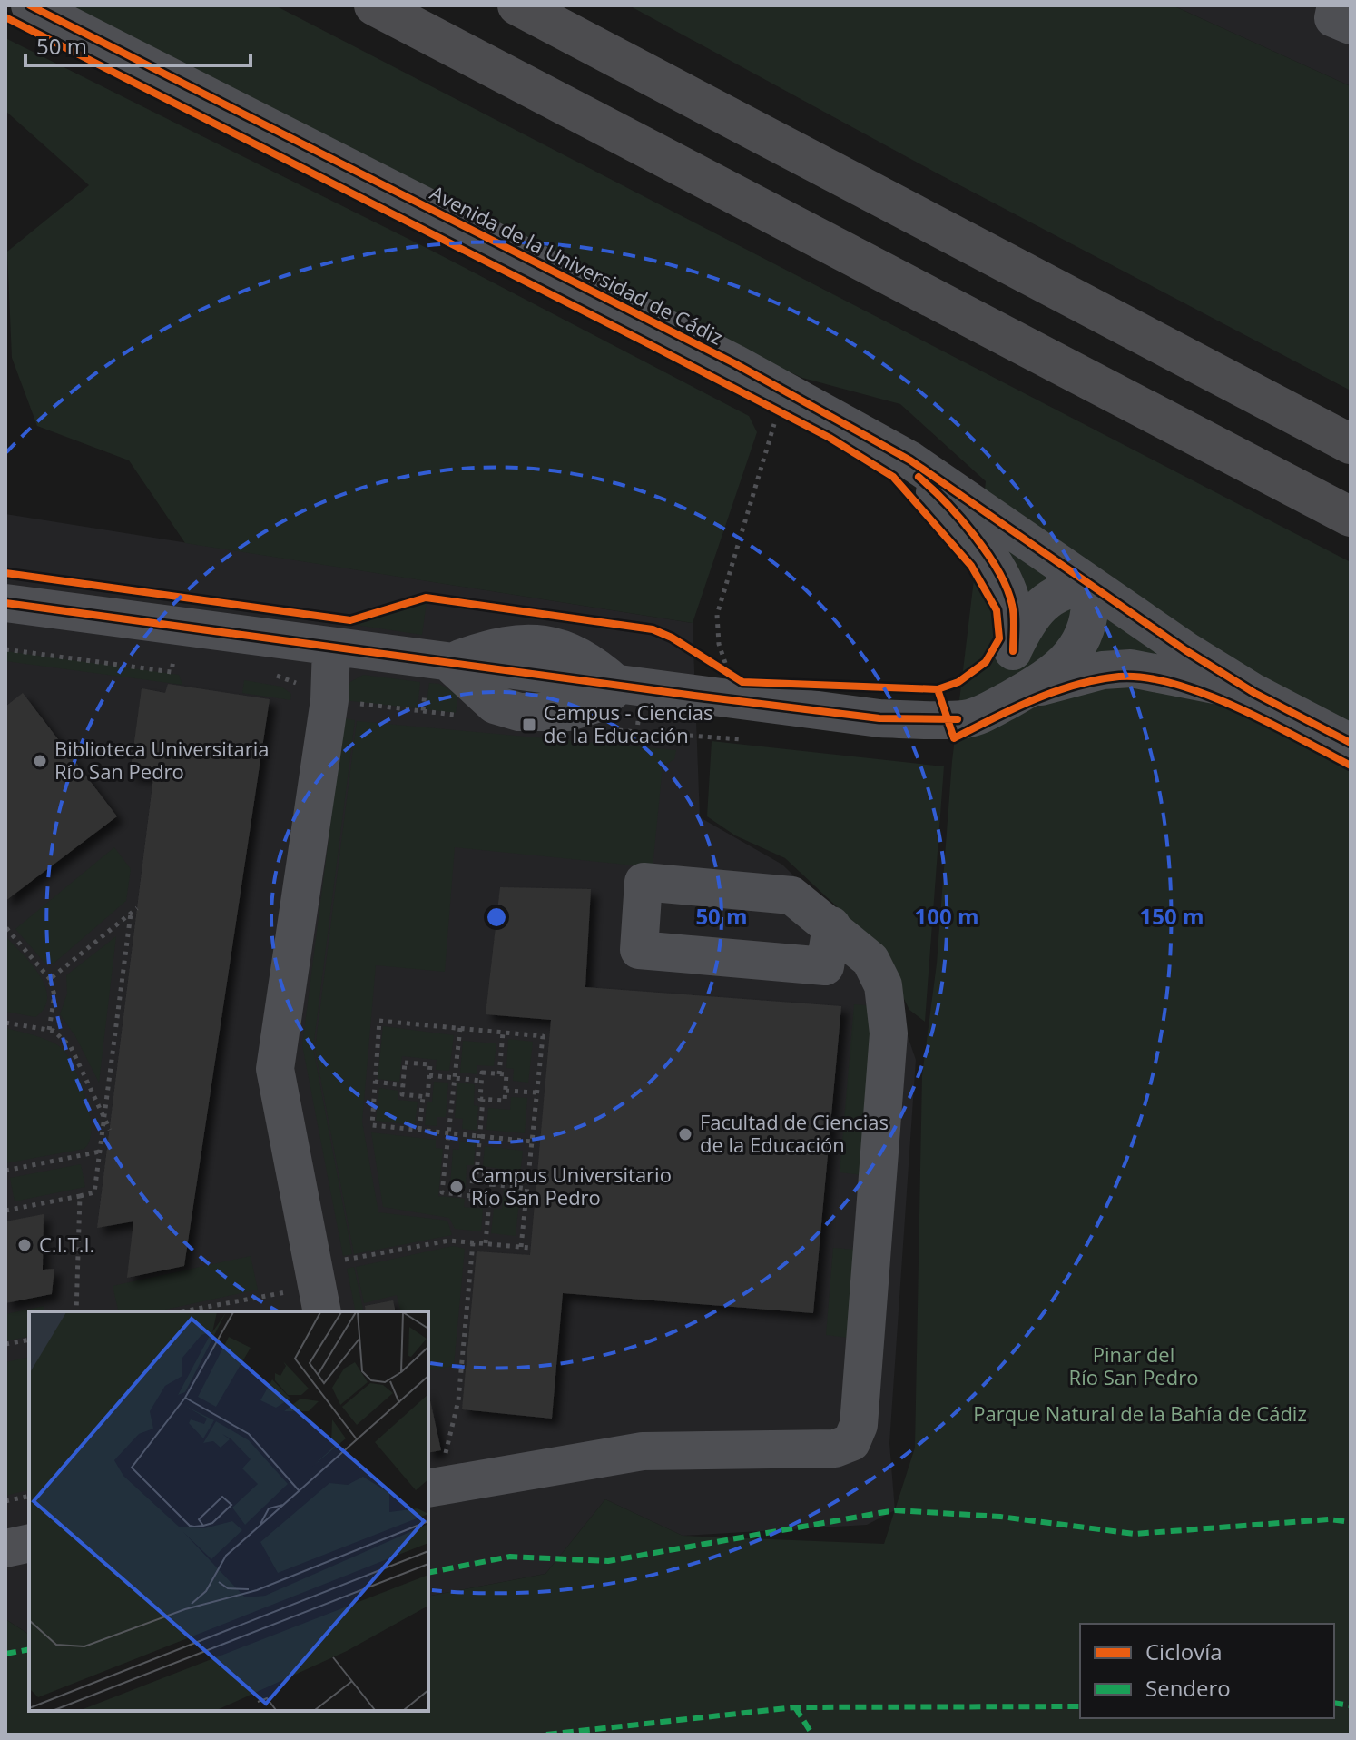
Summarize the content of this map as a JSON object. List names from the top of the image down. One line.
{"streets":{"street":["Avenida de la Universidad de Cádiz"]},"parks":["Pinar del Río San Pedro","Parque Natural de la Bahía de Cádiz"],"places":{"transit":["Campus - Ciencias de la Educación"],"other":["Biblioteca Universitaria Río San Pedro","Facultad de Ciencias de la Educación","Campus Universitario Río San Pedro","C.I.T.I."]},"legend":["Ciclovía","Sendero"],"scale_bar":"50 m","rings":["50 m","100 m","150 m"]}
